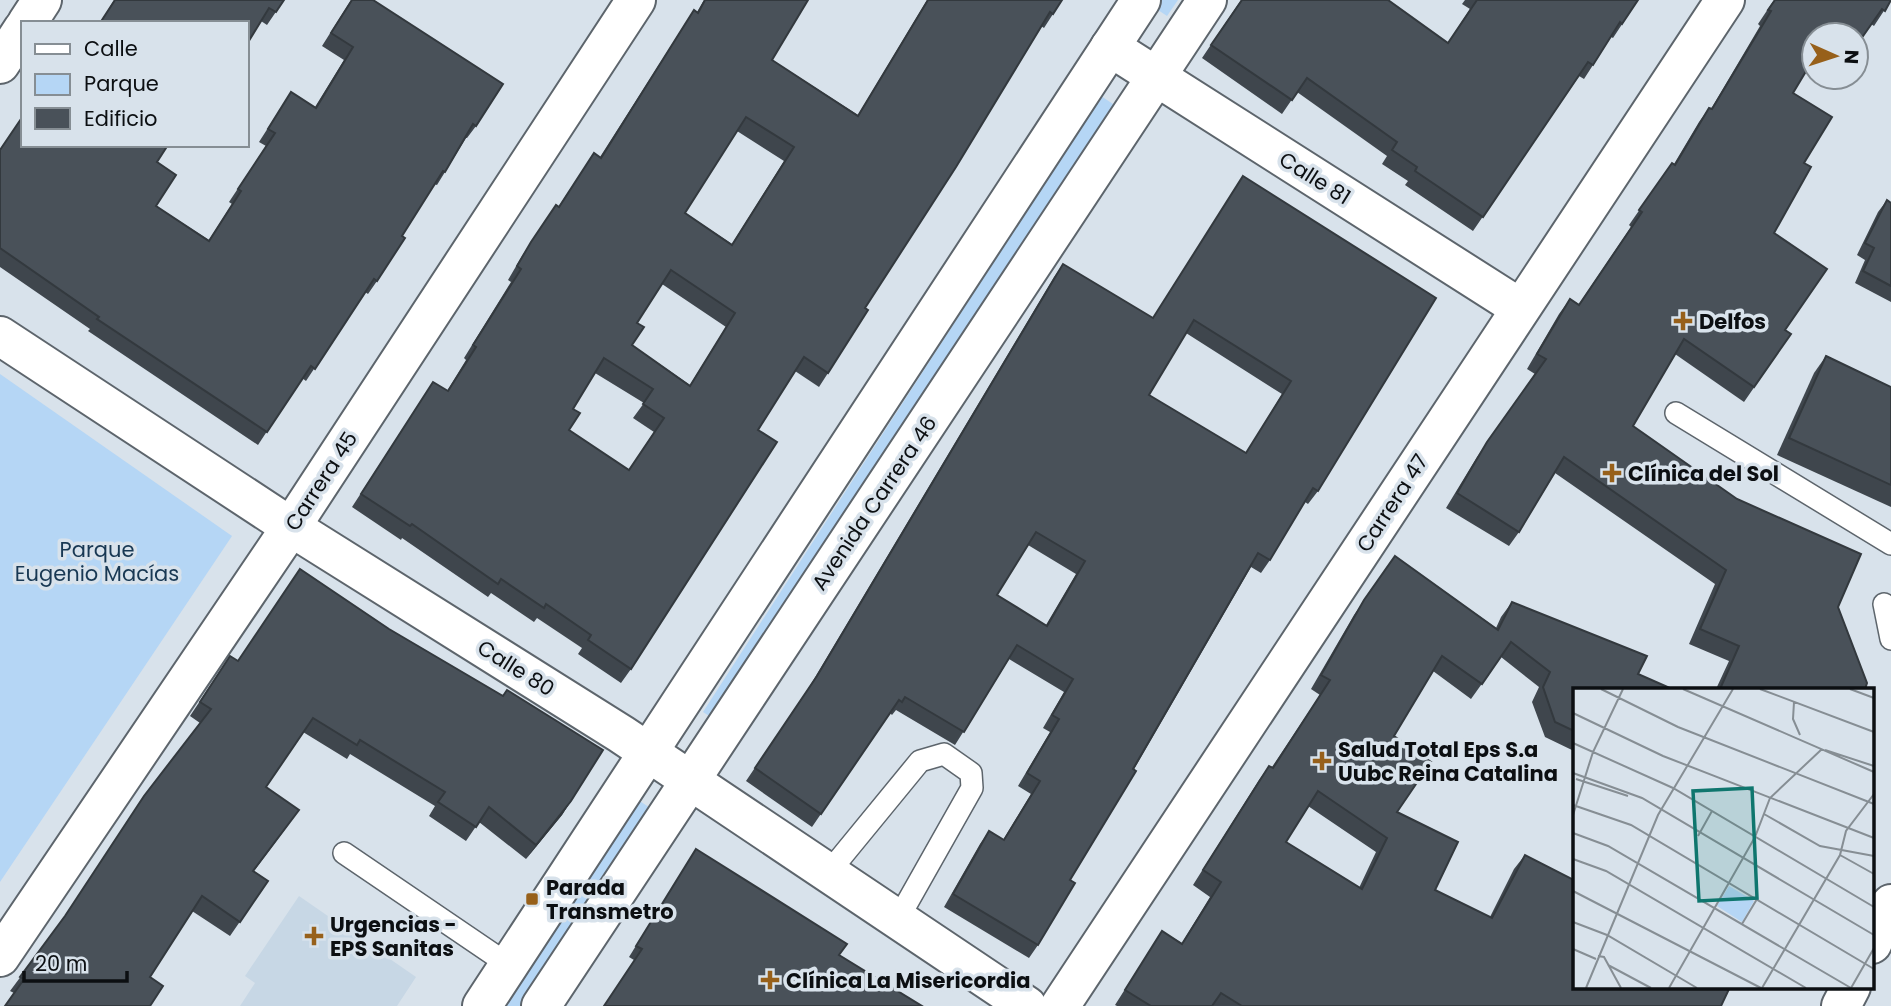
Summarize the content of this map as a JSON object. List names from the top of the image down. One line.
{"streets":{"street":["Calle 81","Carrera 45","Avenida Carrera 46","Carrera 47","Calle 80"]},"crossings":[["Calle 81","Avenida Carrera 46"],["Calle 81","Carrera 47"],["Carrera 45","Calle 80"],["Avenida Carrera 46","Calle 80"]],"parks":["Parque Eugenio Macías"],"places":{"health":["Delfos","Clínica del Sol","Salud Total Eps S.a Uubc Reina Catalina","Urgencias - EPS Sanitas","Clínica La Misericordia"],"transit":["Parada Transmetro"]},"legend":["Calle","Parque","Edificio"],"scale_bar":"20 m","north":"right"}
